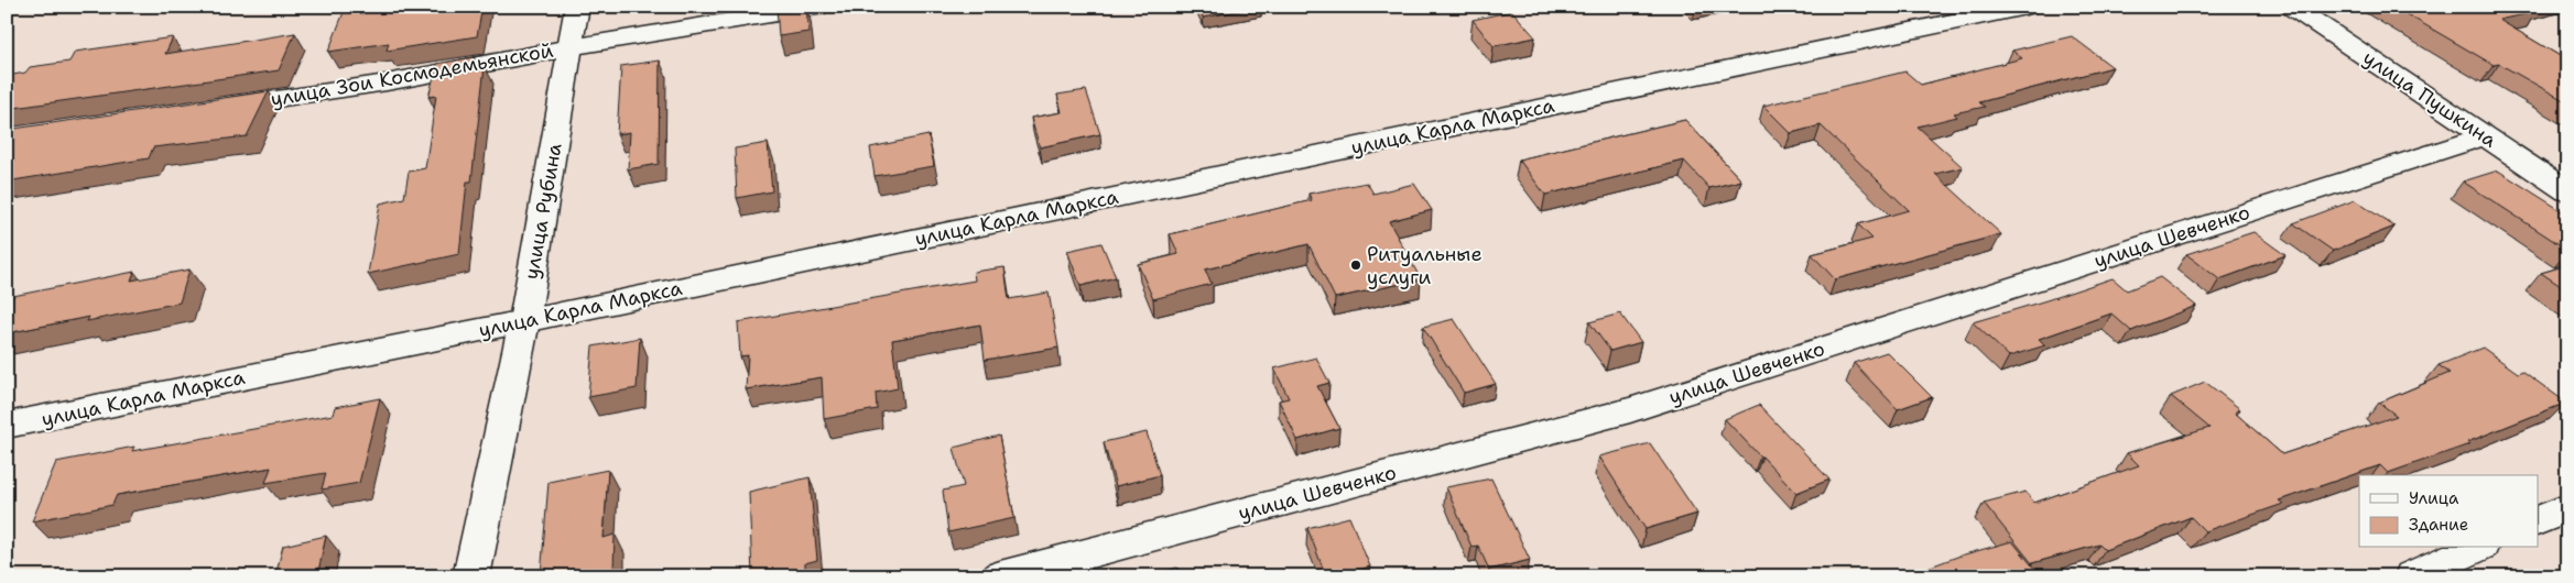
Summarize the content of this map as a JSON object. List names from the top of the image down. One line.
{"streets":{"street":["улица Зои Космодемьянской","улица Пушкина","улица Карла Маркса","улица Рубина","улица Шевченко"]},"crossings":[["улица Зои Космодемьянской","улица Рубина"],["улица Пушкина","улица Шевченко"],["улица Карла Маркса","улица Рубина"]],"places":["Ритуальные услуги"],"legend":["Улица","Здание"]}
